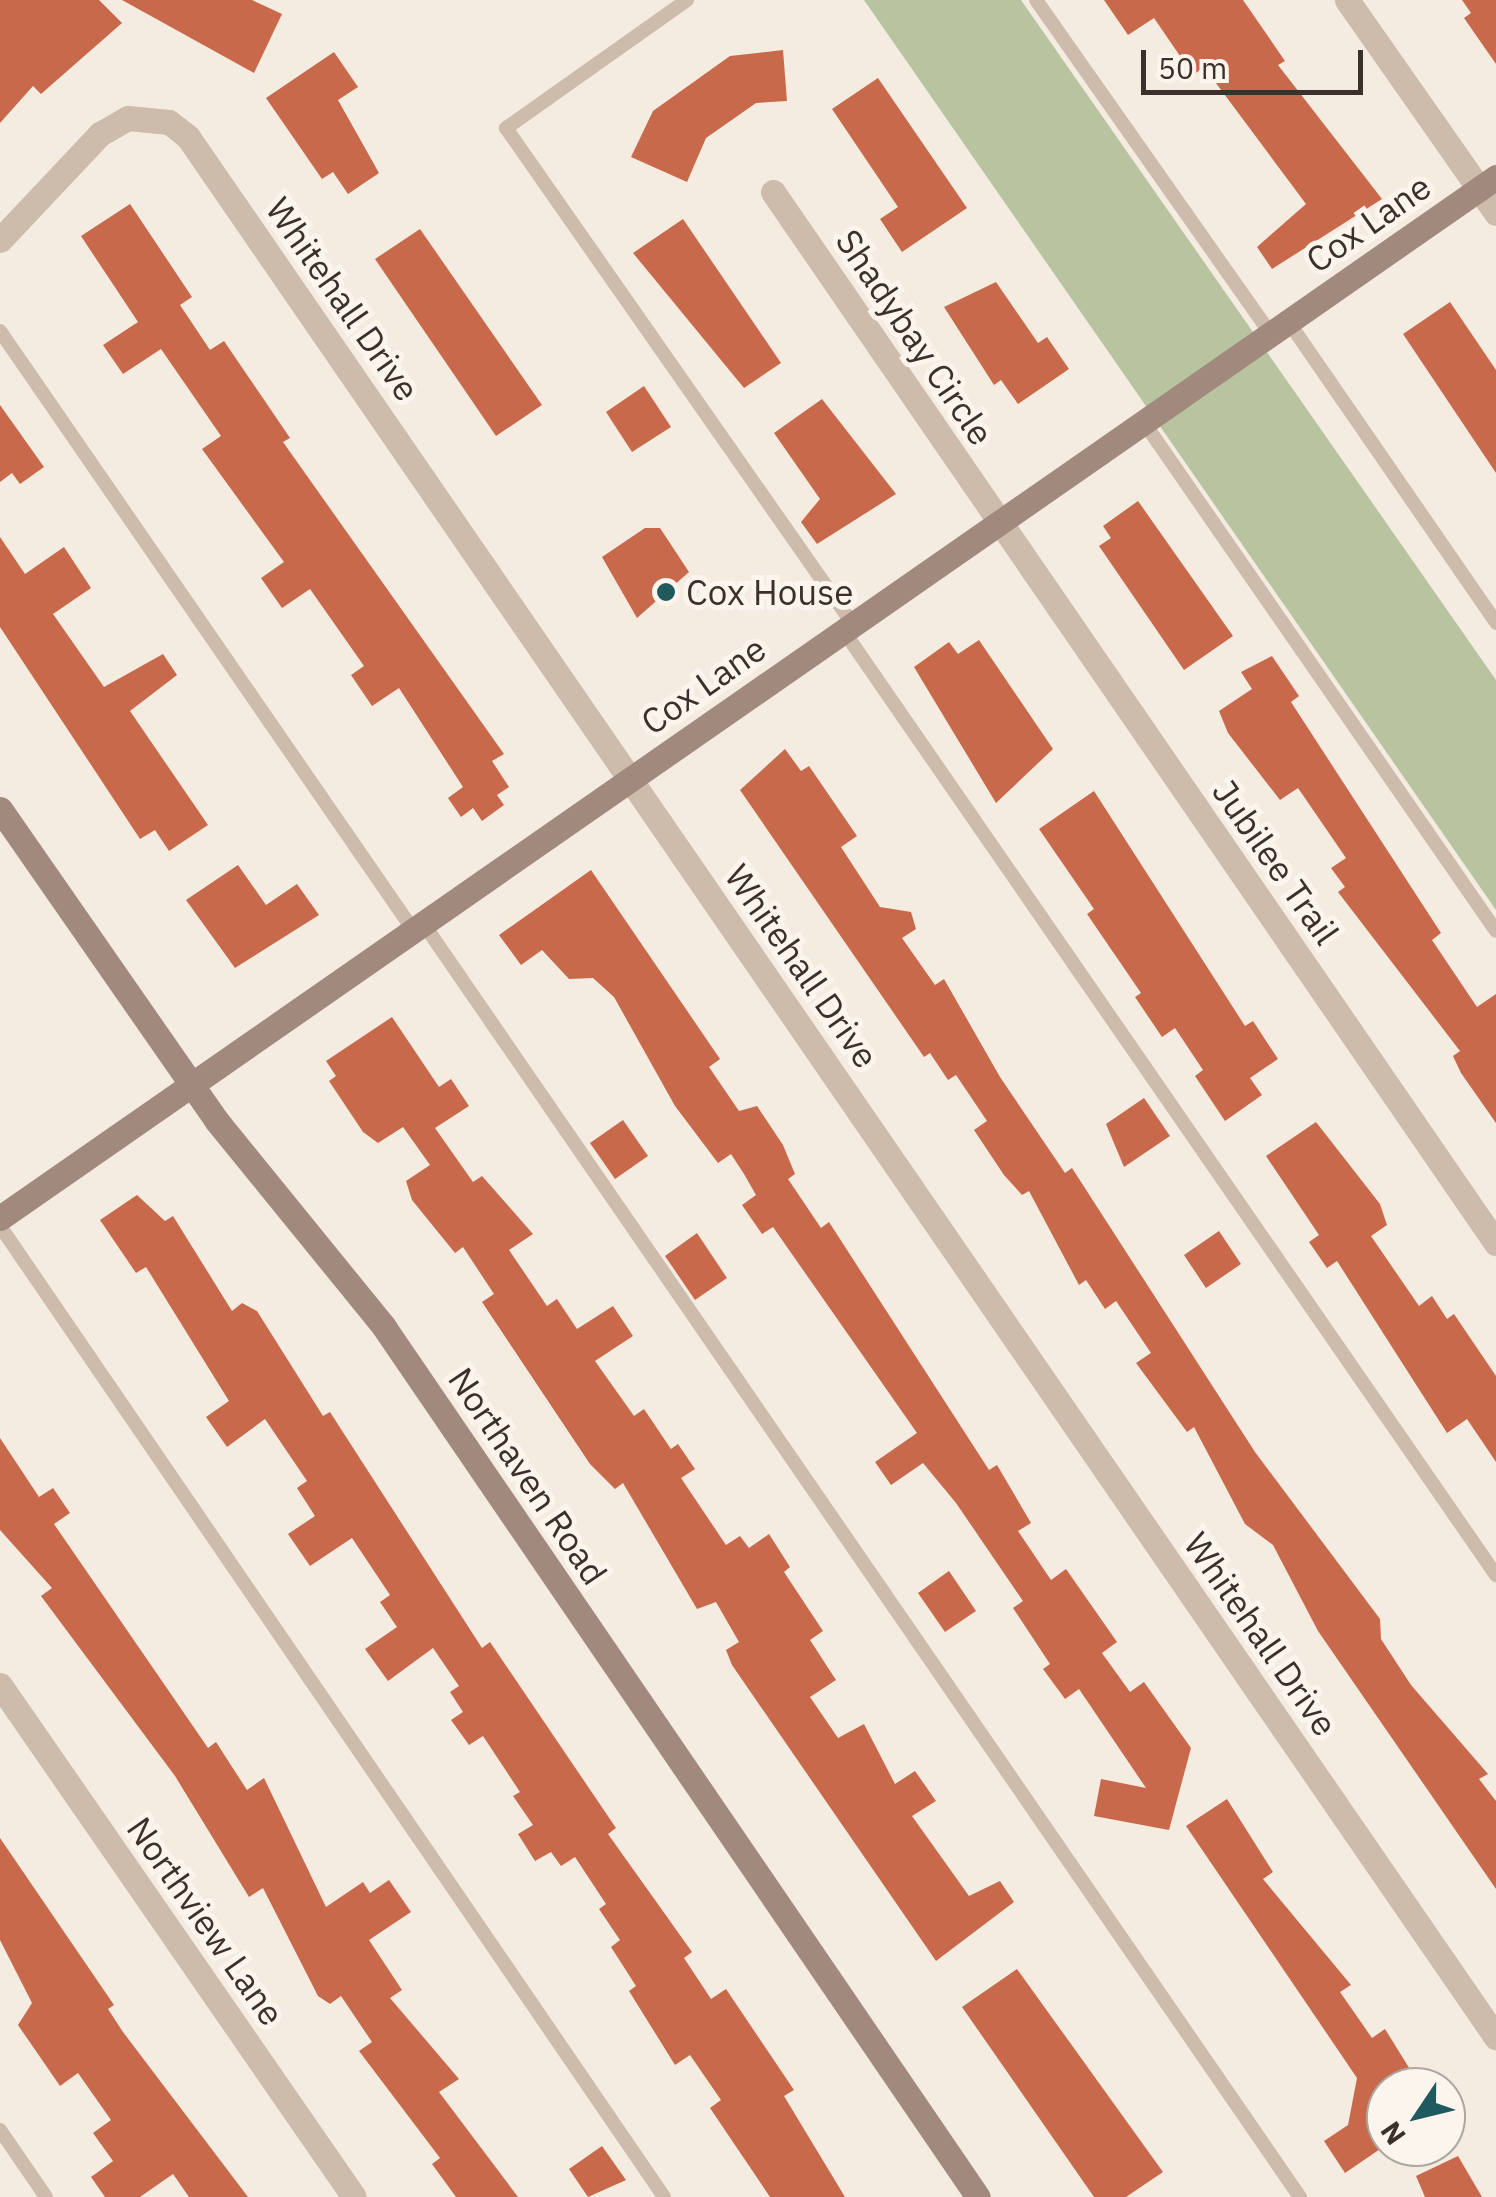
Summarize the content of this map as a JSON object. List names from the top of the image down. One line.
{"streets":{"street":["Cox Lane","Whitehall Drive","Shadybay Circle","Jubilee Trail","Northaven Road","Northview Lane"]},"crossings":[["Cox Lane","Whitehall Drive"],["Cox Lane","Shadybay Circle"],["Cox Lane","Jubilee Trail"],["Cox Lane","Northaven Road"],["Shadybay Circle","Jubilee Trail"]],"places":["Cox House"],"scale_bar":"50 m","north":"bottom left"}
